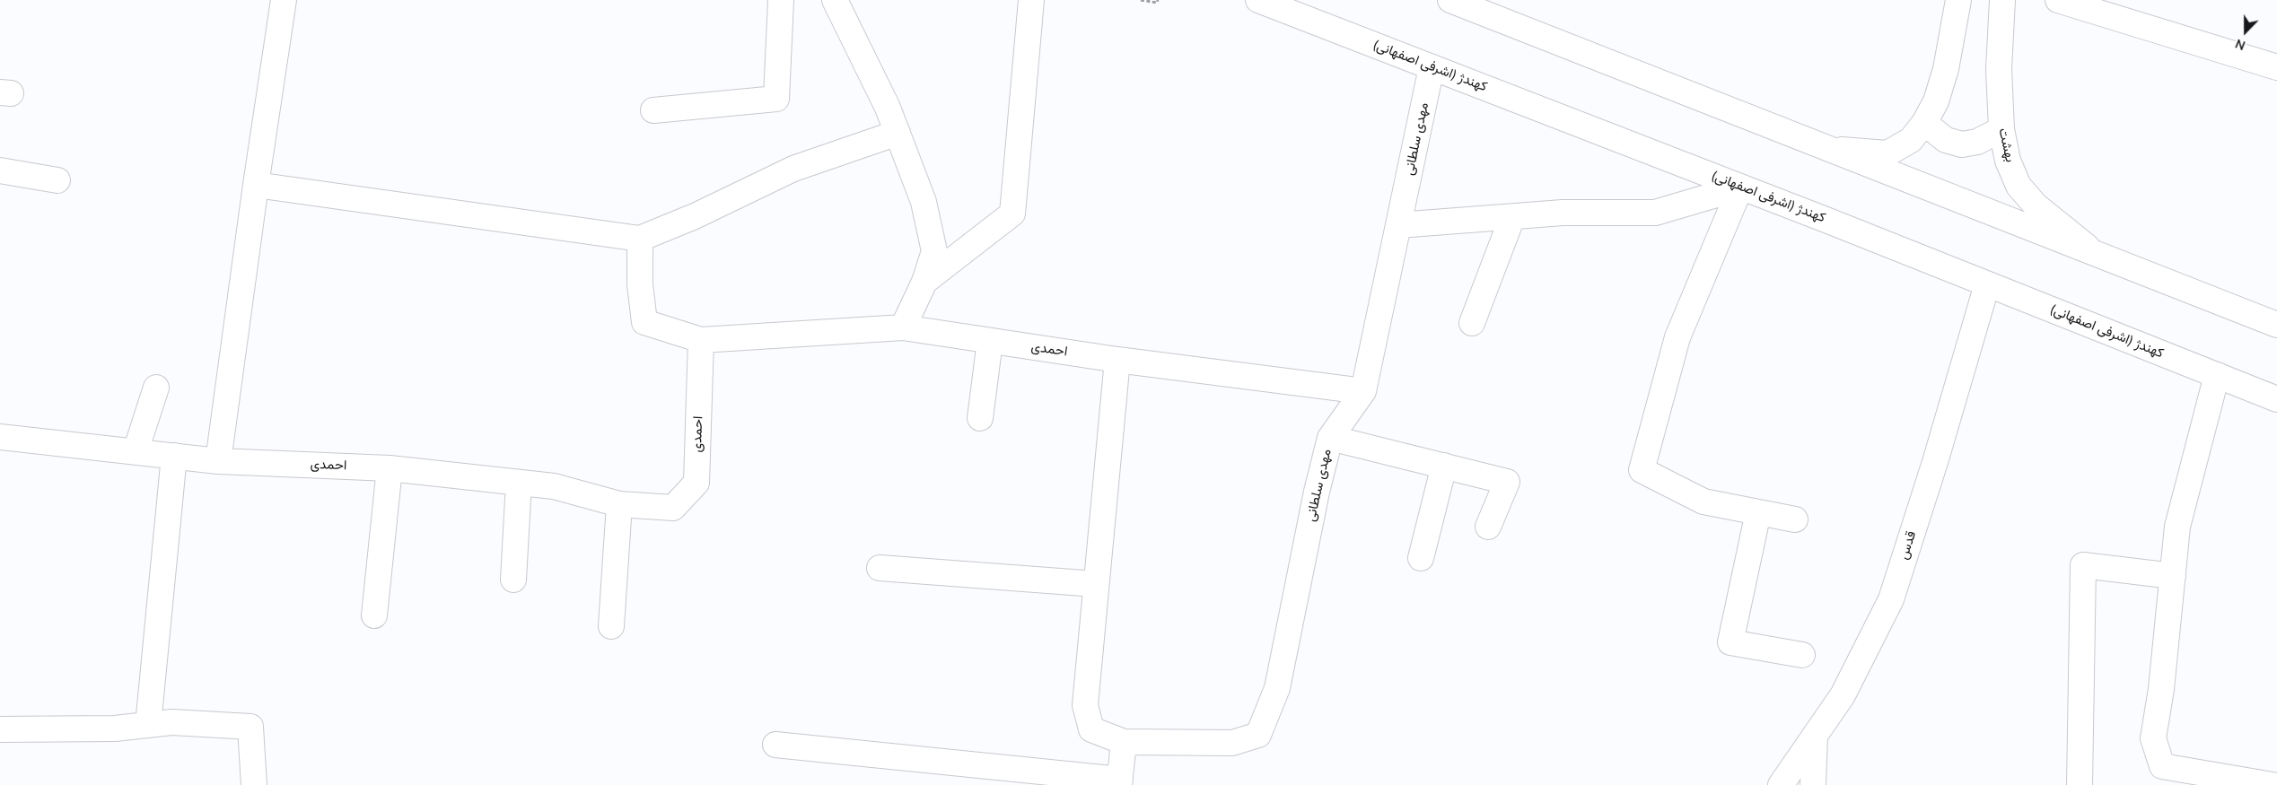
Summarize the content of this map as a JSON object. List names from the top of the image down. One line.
{"streets":{"street":["کهندژ (اشرفی اصفهانی)","مهدی سلطانی","بهشت","احمدی","قدس"]},"crossings":[["کهندژ (اشرفی اصفهانی)","مهدی سلطانی"],["کهندژ (اشرفی اصفهانی)","قدس"],["مهدی سلطانی","احمدی"]],"north":"bottom"}
